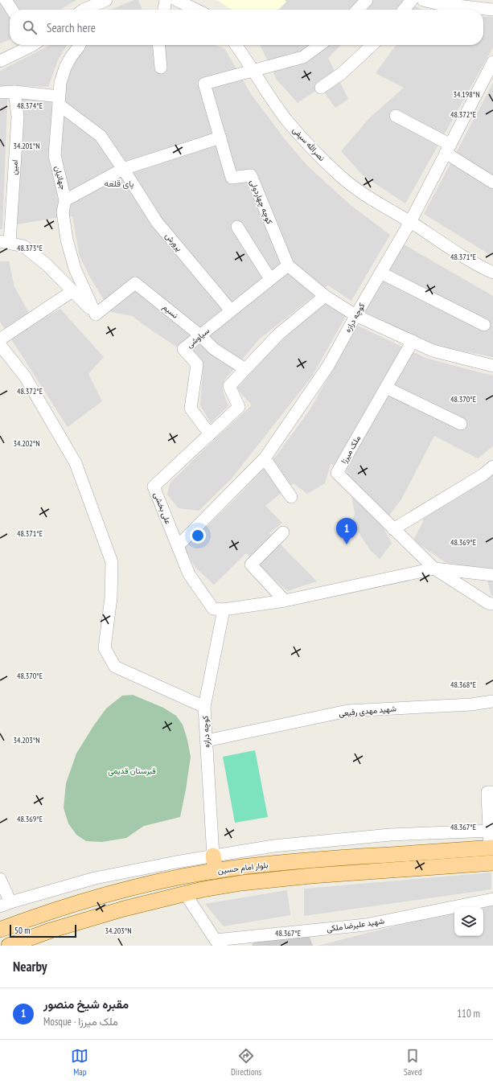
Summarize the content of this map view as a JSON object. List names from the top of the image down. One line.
{"streets":{"main road":["بلوار امام حسین"],"street":["نصرالله سیفی","امین","جهانیان","کوچه چهاردولی","پرورش","نسیم","کوچه درازه","سیاوشی","ملک میرزا","علی بخشی","شهید مهدی رفیعی","شهید علیرضا ملکی"]},"crossings":[["نصرالله سیفی","کوچه چهاردولی"],["نصرالله سیفی","کوچه درازه"],["جهانیان","پرورش"],["جهانیان","نسیم"],["کوچه چهاردولی","سیاوشی"],["پرورش","سیاوشی"],["نسیم","سیاوشی"],["نسیم","علی بخشی"],["کوچه درازه","علی بخشی"],["کوچه درازه","شهید مهدی رفیعی"],["کوچه درازه","بلوار امام حسین"],["سیاوشی","علی بخشی"]],"districts":["پای قلعه"],"parks":["قبرستان قدیمی"],"scale_bar":"50 m","page":{"search":"Search here","pins":"1","scale":"50 m","heading":"Nearby","list":[{"mark":"1","name":"مقبره شیخ منصور","note":"Mosque · ملک میرزا","value":"110 m"}],"nav":["Map","Directions","Saved"]},"coordinates":["34.198°N","48.374°E","48.372°E","34.201°N","48.373°E","48.371°E","48.370°E","34.202°N","48.369°E","48.368°E","34.203°N","48.367°E"]}
